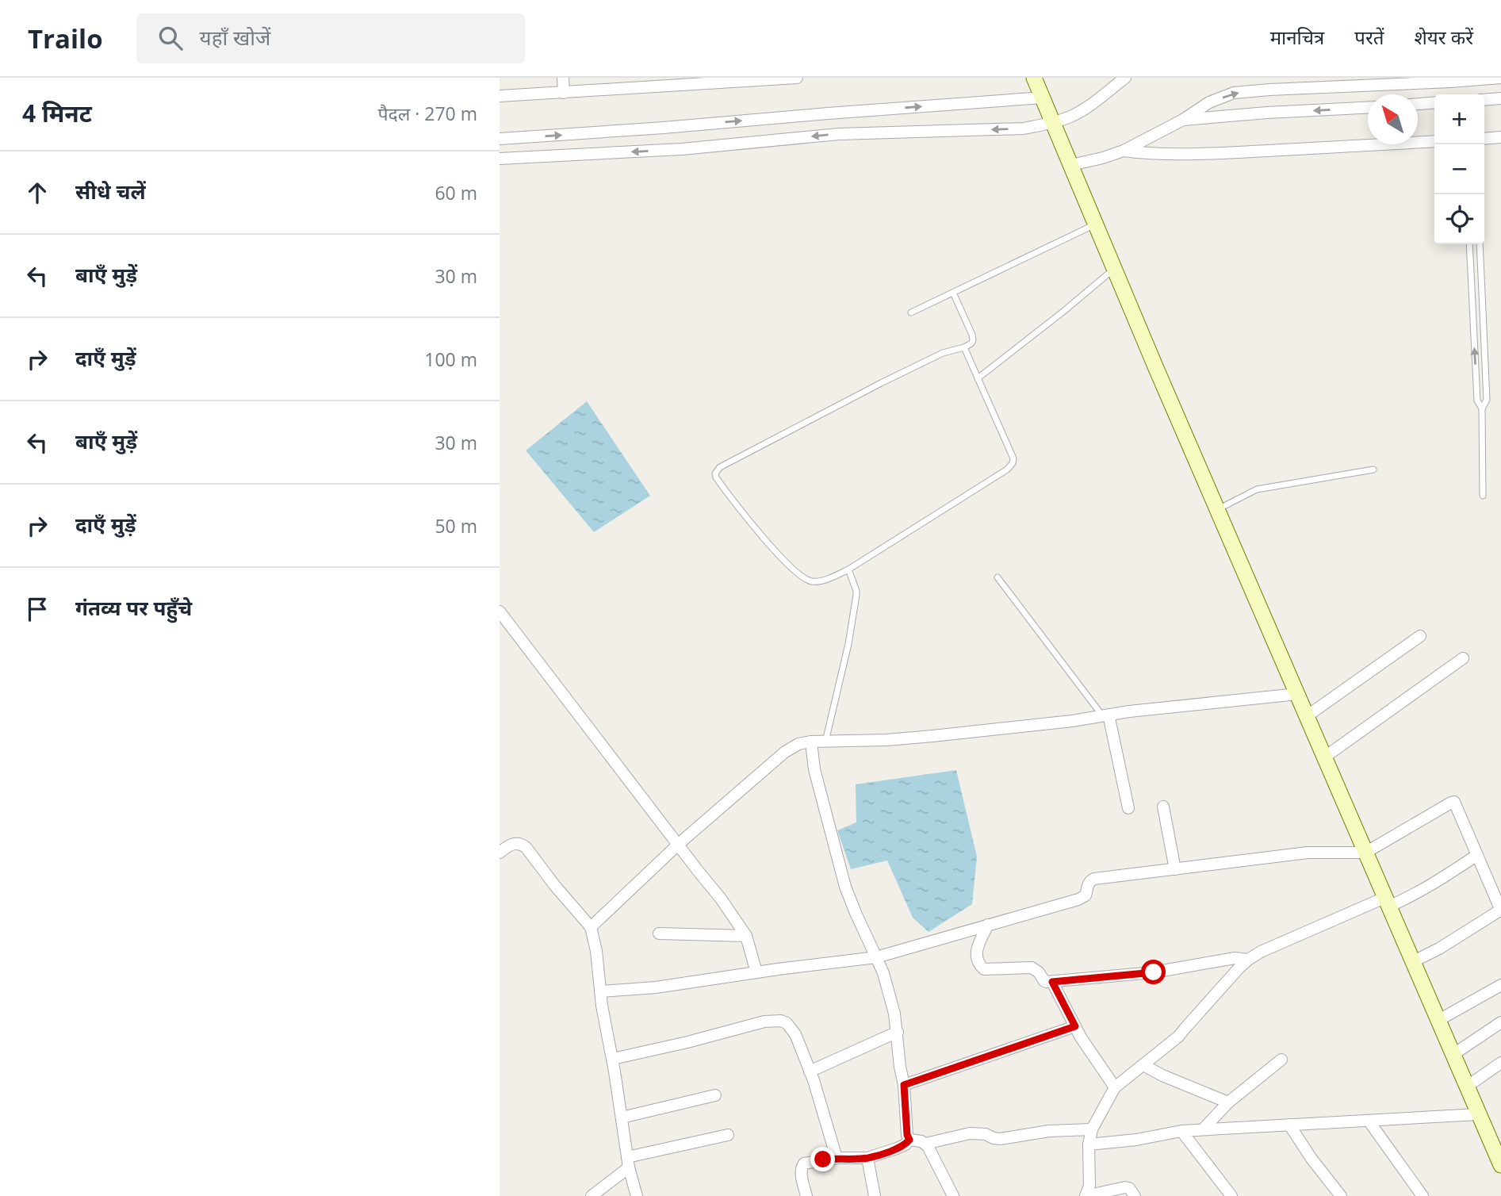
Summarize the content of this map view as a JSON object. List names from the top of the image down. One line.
{"north":"top left","page":{"header":"Trailo","search":"यहाँ खोजें","nav":["मानचित्र","परतें","शेयर करें"],"heading":["4 मिनट","पैदल · 270 m"],"map_buttons":["+","−"],"list":[["सीधे चलें","60 m"],["बाएँ मुड़ें","30 m"],["दाएँ मुड़ें","100 m"],["बाएँ मुड़ें","30 m"],["दाएँ मुड़ें","50 m"],"गंतव्य पर पहुँचे"]}}
